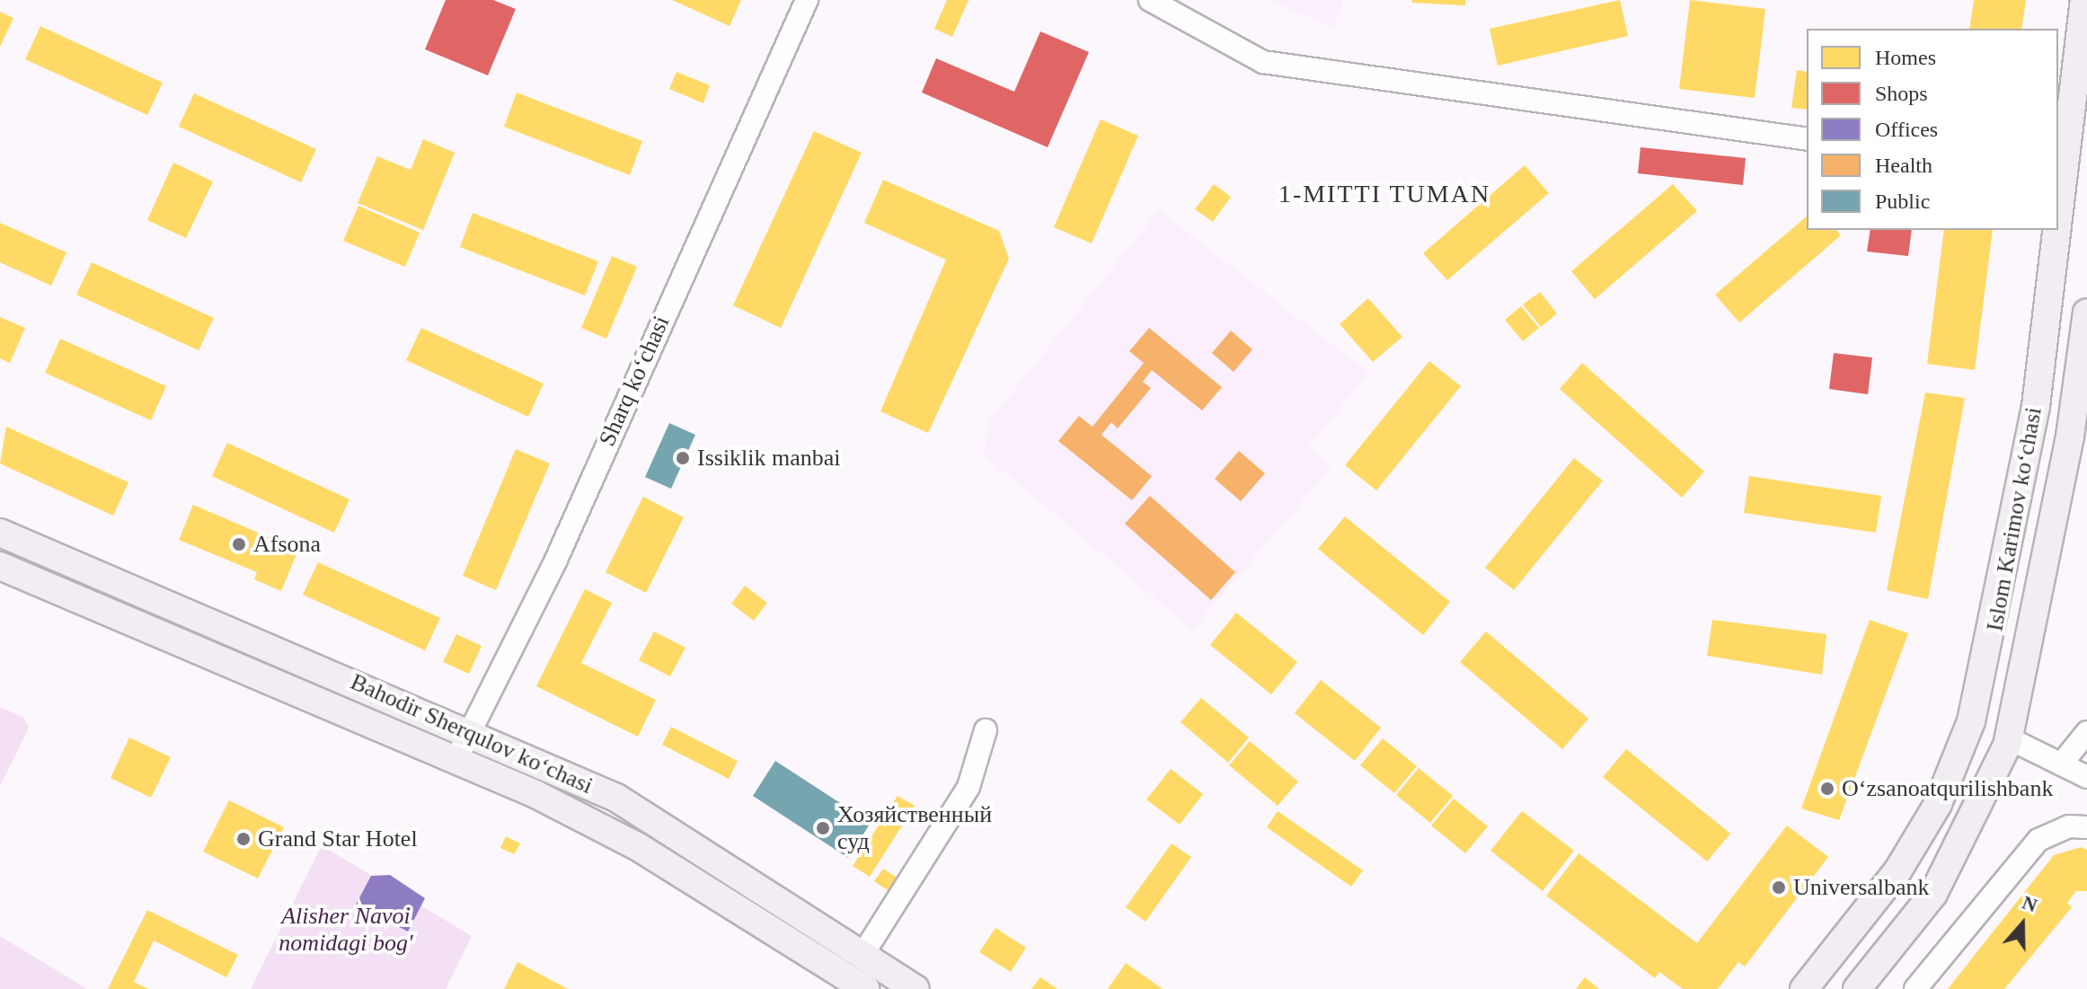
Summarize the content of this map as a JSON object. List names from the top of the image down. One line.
{"streets":{"main road":["Islom Karimov ko‘chasi","Bahodir Sherqulov ko‘chasi"],"street":["Sharq ko‘chasi"]},"crossings":[["Sharq ko‘chasi","Bahodir Sherqulov ko‘chasi"]],"districts":["1-MITTI TUMAN"],"parks":["Alisher Navoi nomidagi bog'"],"places":["Issiklik manbai","Afsona","Oʻzsanoatqurilishbank","Хозяйственный суд","Grand Star Hotel","Universalbank"],"legend":["Homes","Shops","Offices","Health","Public"],"north":"top"}
